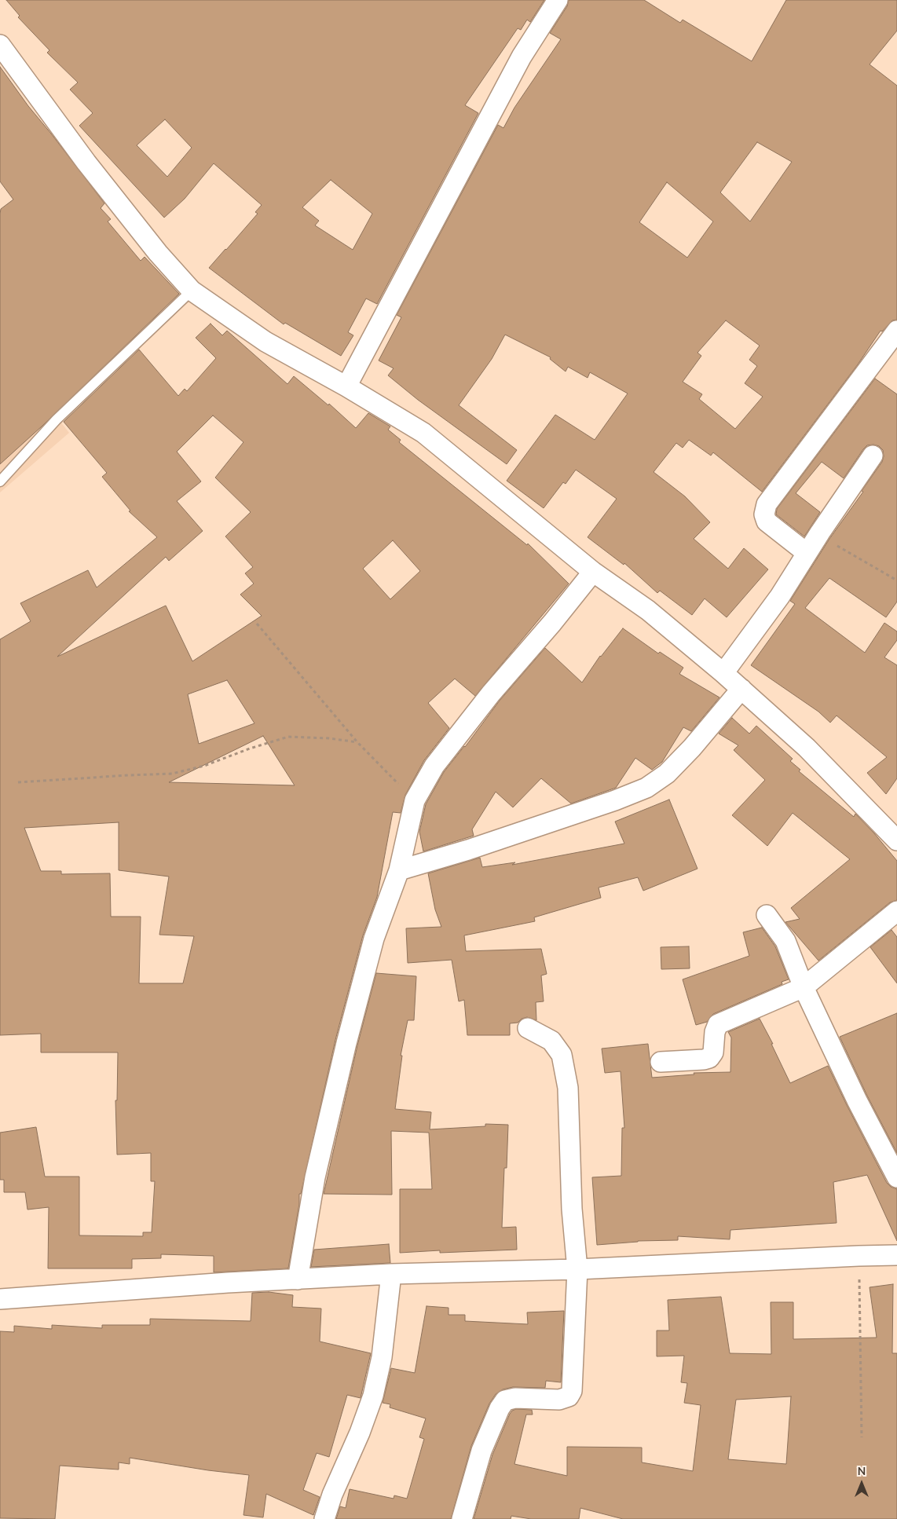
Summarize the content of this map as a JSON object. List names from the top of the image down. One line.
{"north":"top"}
